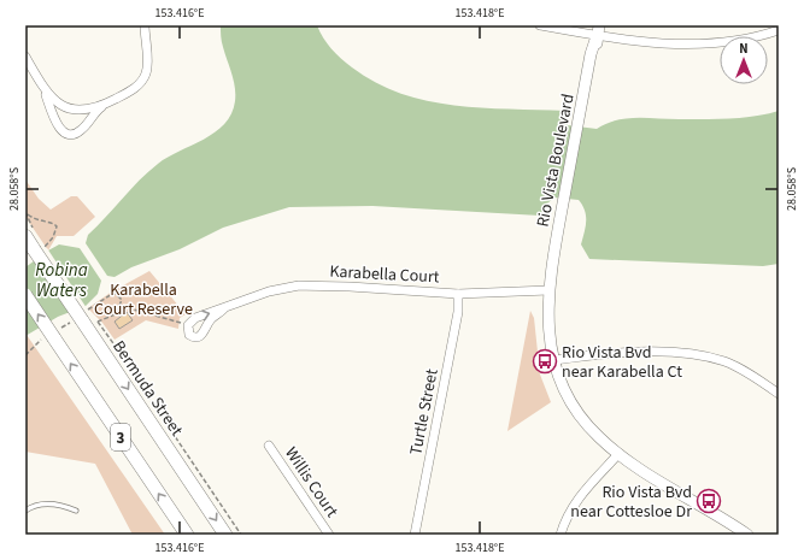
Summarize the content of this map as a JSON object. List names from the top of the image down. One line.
{"streets":{"main road":["Bermuda Street","3"],"street":["Rio Vista Boulevard","Karabella Court","Turtle Street","Willis Court"]},"crossings":[["Rio Vista Boulevard","Karabella Court"],["Karabella Court","Turtle Street"]],"water":["Robina Waters"],"parks":["Karabella Court Reserve"],"places":{"bus stop":["Rio Vista Bvd near Karabella Ct","Rio Vista Bvd near Cottesloe Dr"]},"north":"top","coordinates":["153.416°E","153.418°E","28.058°S"]}
